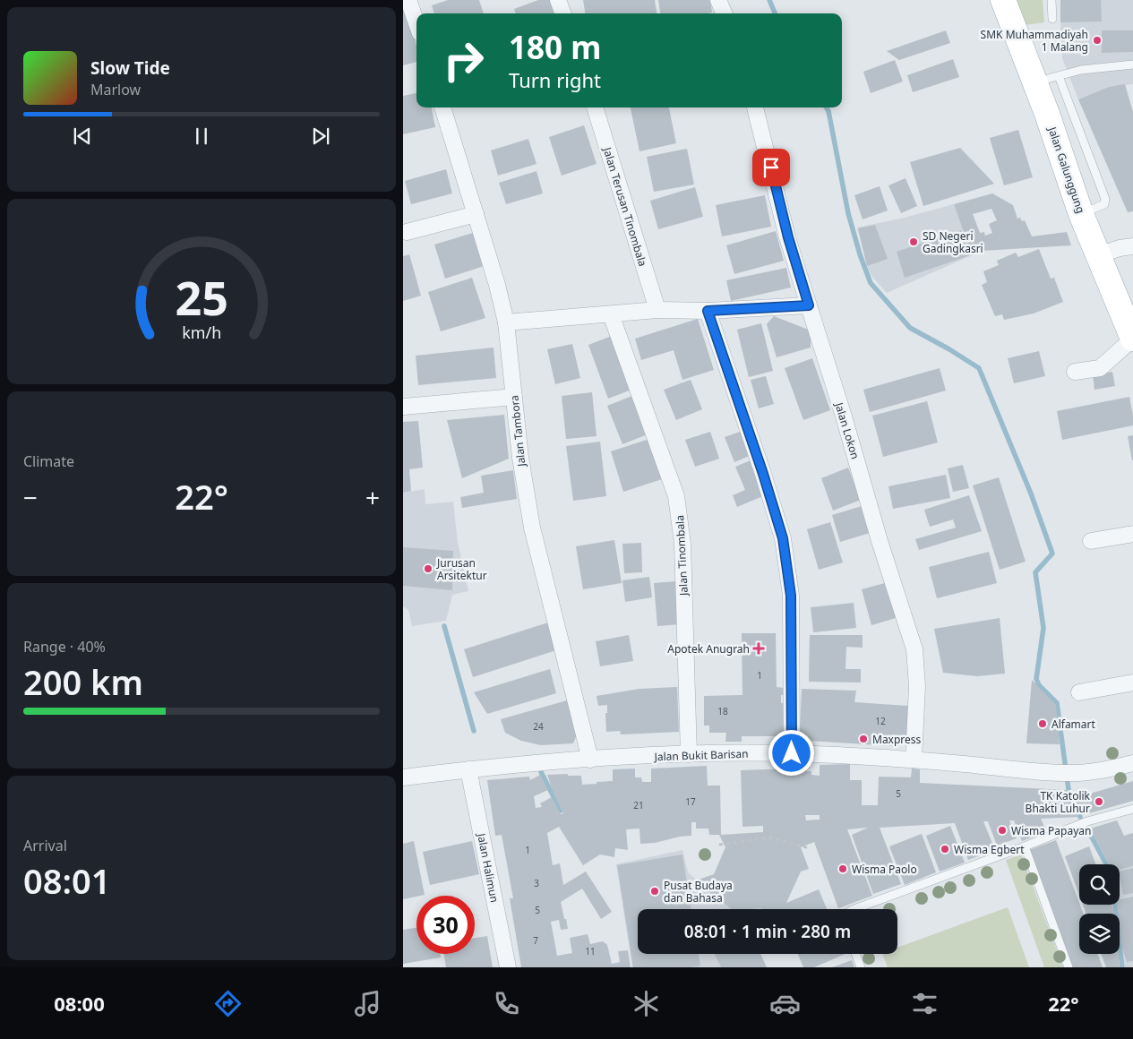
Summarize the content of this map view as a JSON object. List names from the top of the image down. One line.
{"streets":{"main road":["Jalan Galunggung"],"street":["Jalan Terusan Tinombala","Jalan Tambora","Jalan Lokon","Jalan Tinombala","Jalan Bukit Barisan","Jalan Halimun"]},"crossings":[["Jalan Tambora","Jalan Bukit Barisan"],["Jalan Lokon","Jalan Bukit Barisan"],["Jalan Tinombala","Jalan Bukit Barisan"],["Jalan Bukit Barisan","Jalan Halimun"]],"places":{"other":["SMK Muhammadiyah 1 Malang","SD Negeri Gadingkasri","Jurusan Arsitektur","Alfamart","Maxpress","TK Katolik Bhakti Luhur","Wisma Papayan","Wisma Egbert","Wisma Paolo","Pusat Budaya dan Bahasa"],"health":["Apotek Anugrah"]},"house_numbers":["1","18","12","24","5","17","21","1","3","5","7","11"],"page":{"turn":["180 m","Turn right"],"song":["Slow Tide","Marlow"],"tile":["Climate",["Range · 40%","200 km"],["Arrival","08:01"]],"heat":["−","22°","+"],"limit":"30","trip":"08:01 · 1 min · 280 m","tabs":["08:00","22°"],"gauge":["25","km/h"]}}
